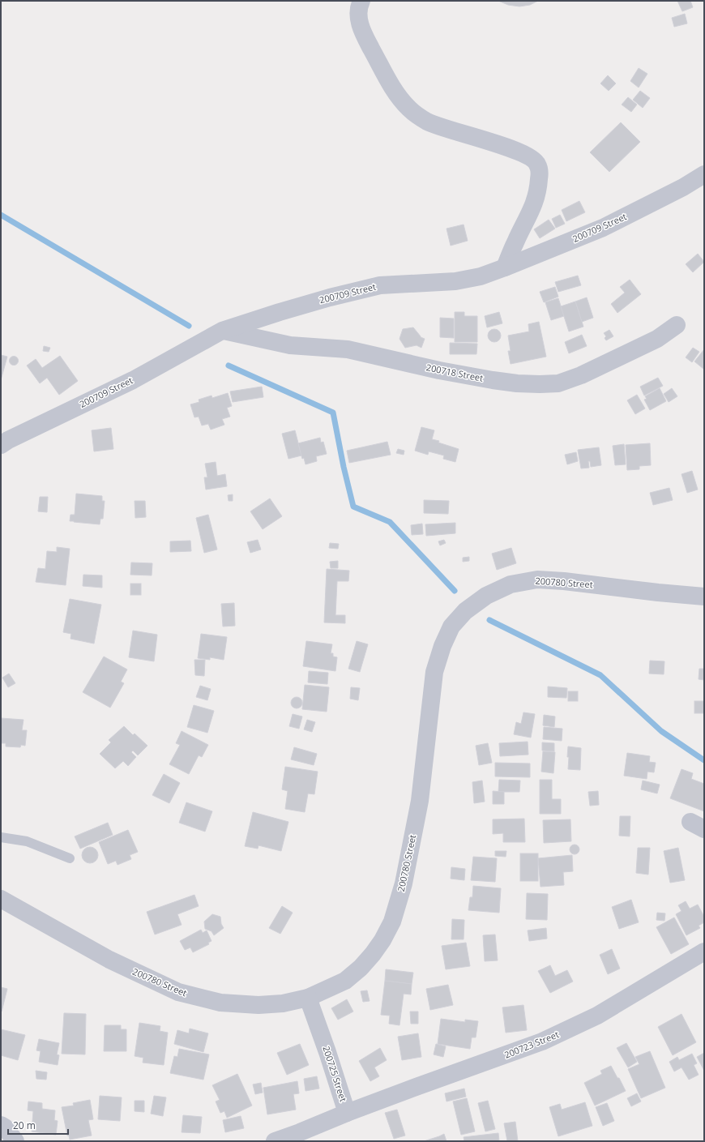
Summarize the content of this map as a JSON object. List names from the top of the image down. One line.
{"streets":{"street":["200709 Street","200718 Street","200780 Street","200723 Street","200725 Street"]},"crossings":[["200709 Street","200718 Street"],["200780 Street","200725 Street"],["200723 Street","200725 Street"]],"scale_bar":"20 m"}
